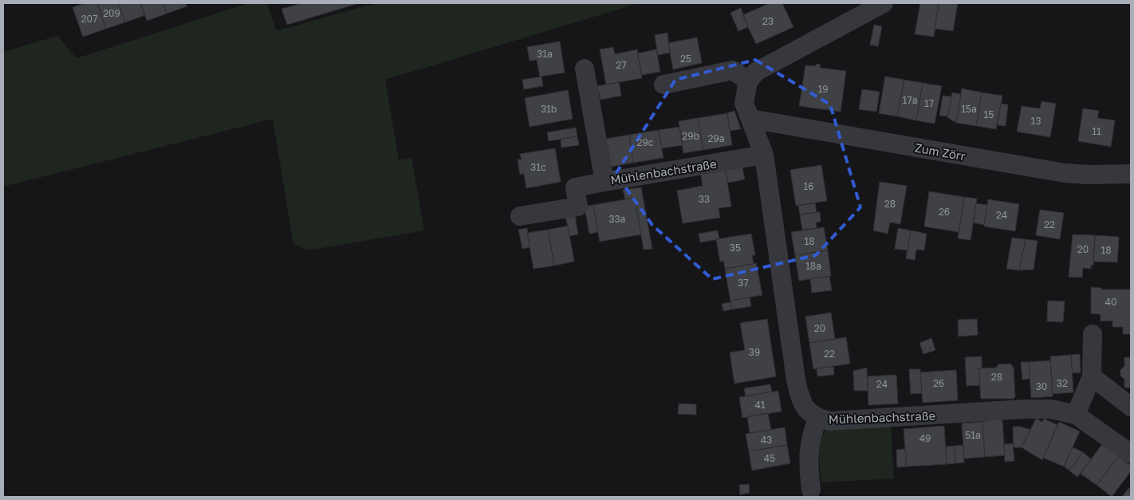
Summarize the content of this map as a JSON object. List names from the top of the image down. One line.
{"streets":{"street":["Zum Zörr","Mühlenbachstraße"]},"crossings":[["Zum Zörr","Mühlenbachstraße"]],"house_numbers":["209","207","23","31a","25","27","19","17a","17","31b","15a","15","13","11","29b","29a","29c","31c","16","33","28","26","24","33a","22","18","35","20","18","18a","37","40","20","39","22","28","26","32","24","30","41","51a","49","43","45"]}
